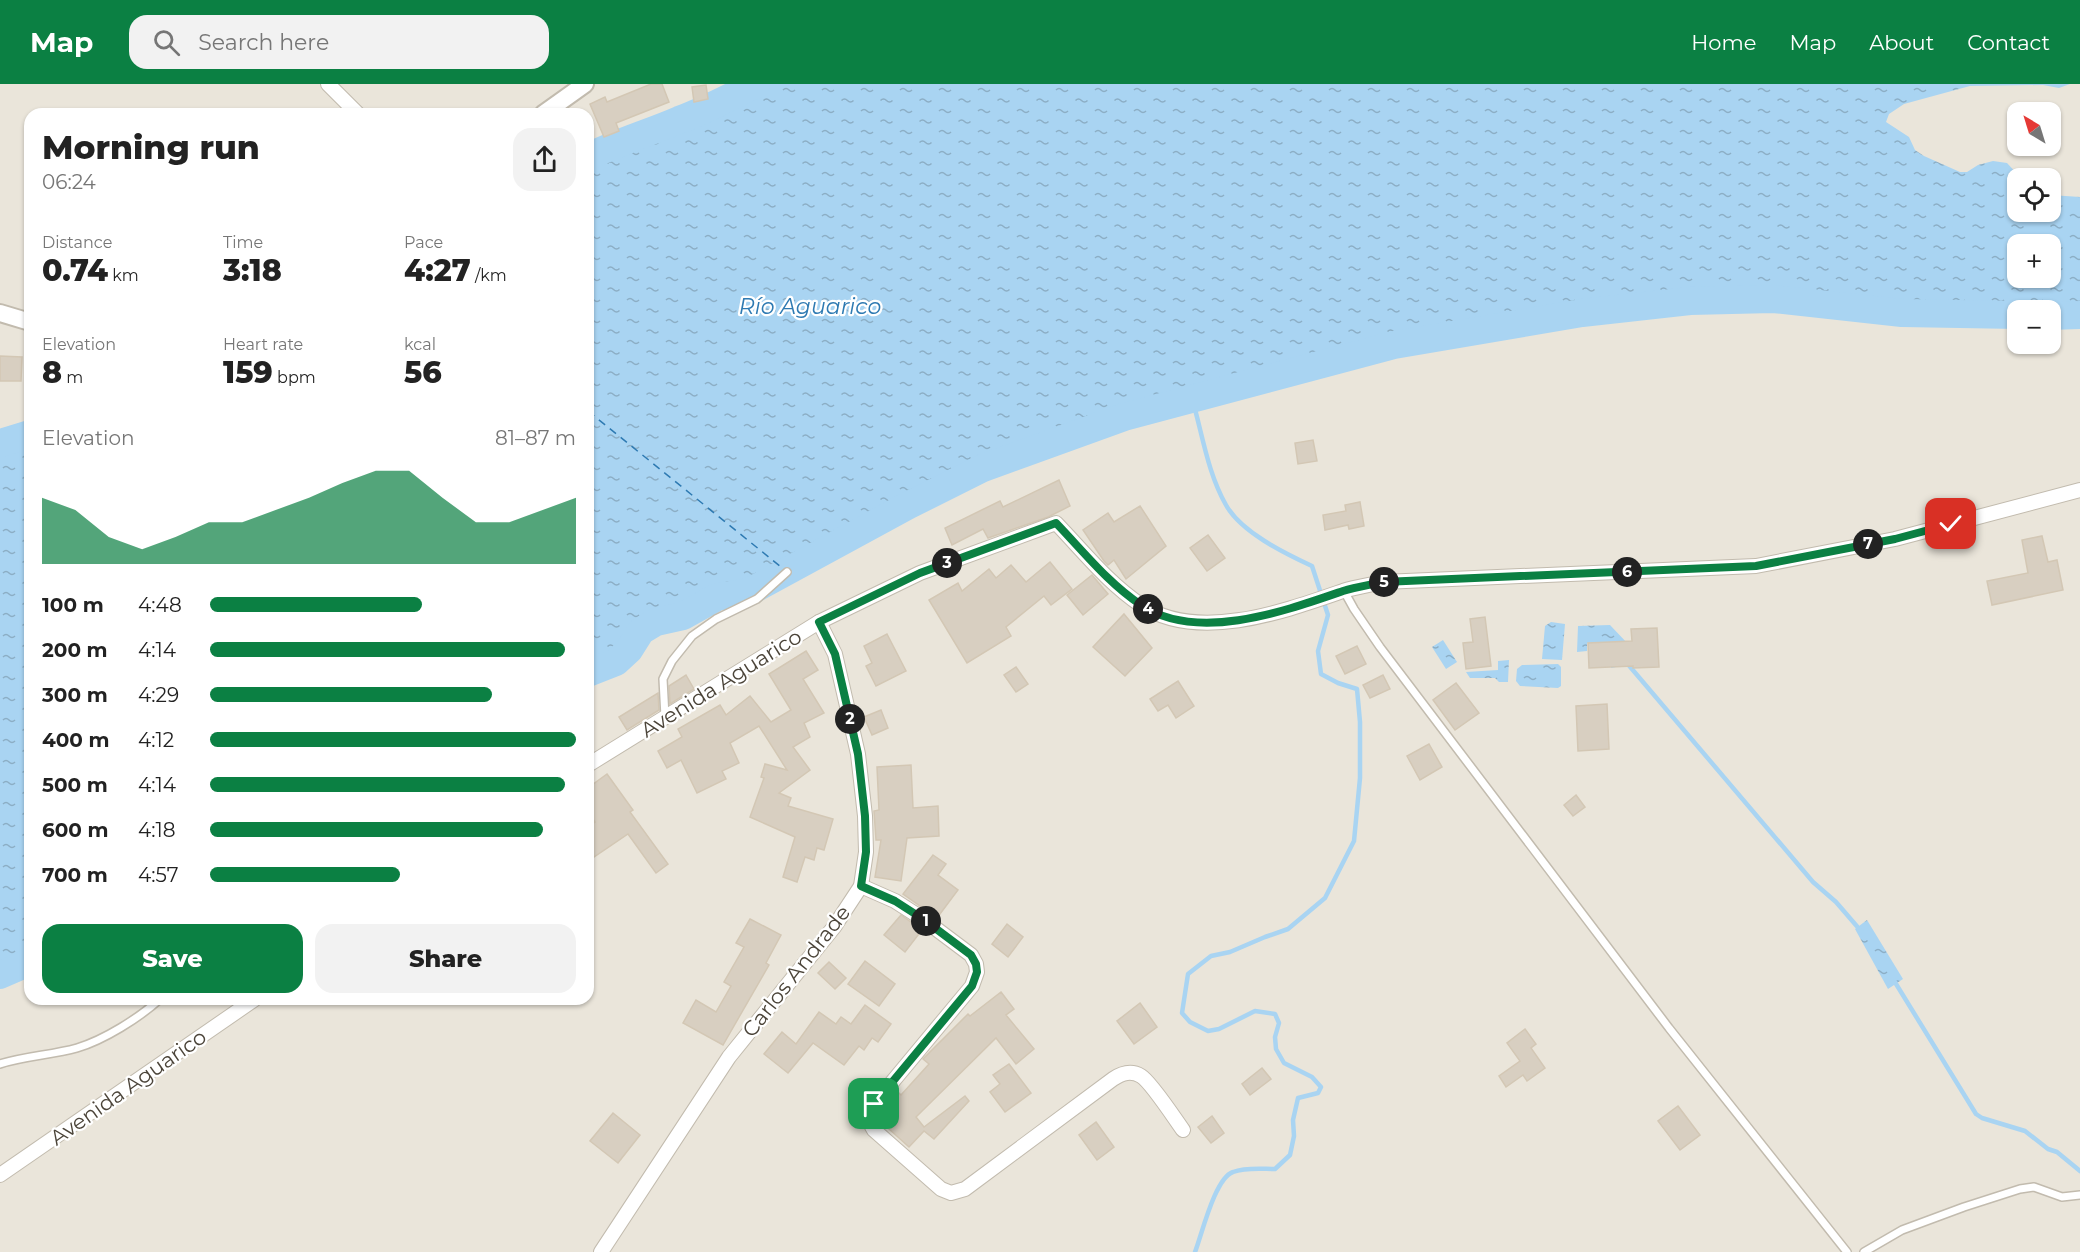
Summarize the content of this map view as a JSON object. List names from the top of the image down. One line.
{"streets":{"street":["Avenida Aguarico","Carlos Andrade"]},"crossings":[["Avenida Aguarico","Carlos Andrade"]],"water":["Río Aguarico"],"north":"top left","page":{"header":"Map","search":"Search here","nav":["Home","Map","About","Contact"],"map_buttons":["+","−"],"heading":["Morning run","06:24"],"stats":[["Distance","0.74 km"],["Time","3:18"],["Pace","4:27 /km"],["Elevation","8 m"],["Heart rate","159 bpm"],["kcal","56"]],"chart":["Elevation","81–87 m"],"pins":["7","3","6","5","4","2","1"],"list":[{"name":"100 m","note":"4:48"},{"name":"200 m","note":"4:14"},{"name":"300 m","note":"4:29"},{"name":"400 m","note":"4:12"},{"name":"500 m","note":"4:14"},{"name":"600 m","note":"4:18"},{"name":"700 m","note":"4:57"}],"buttons":["Save","Share"]}}
